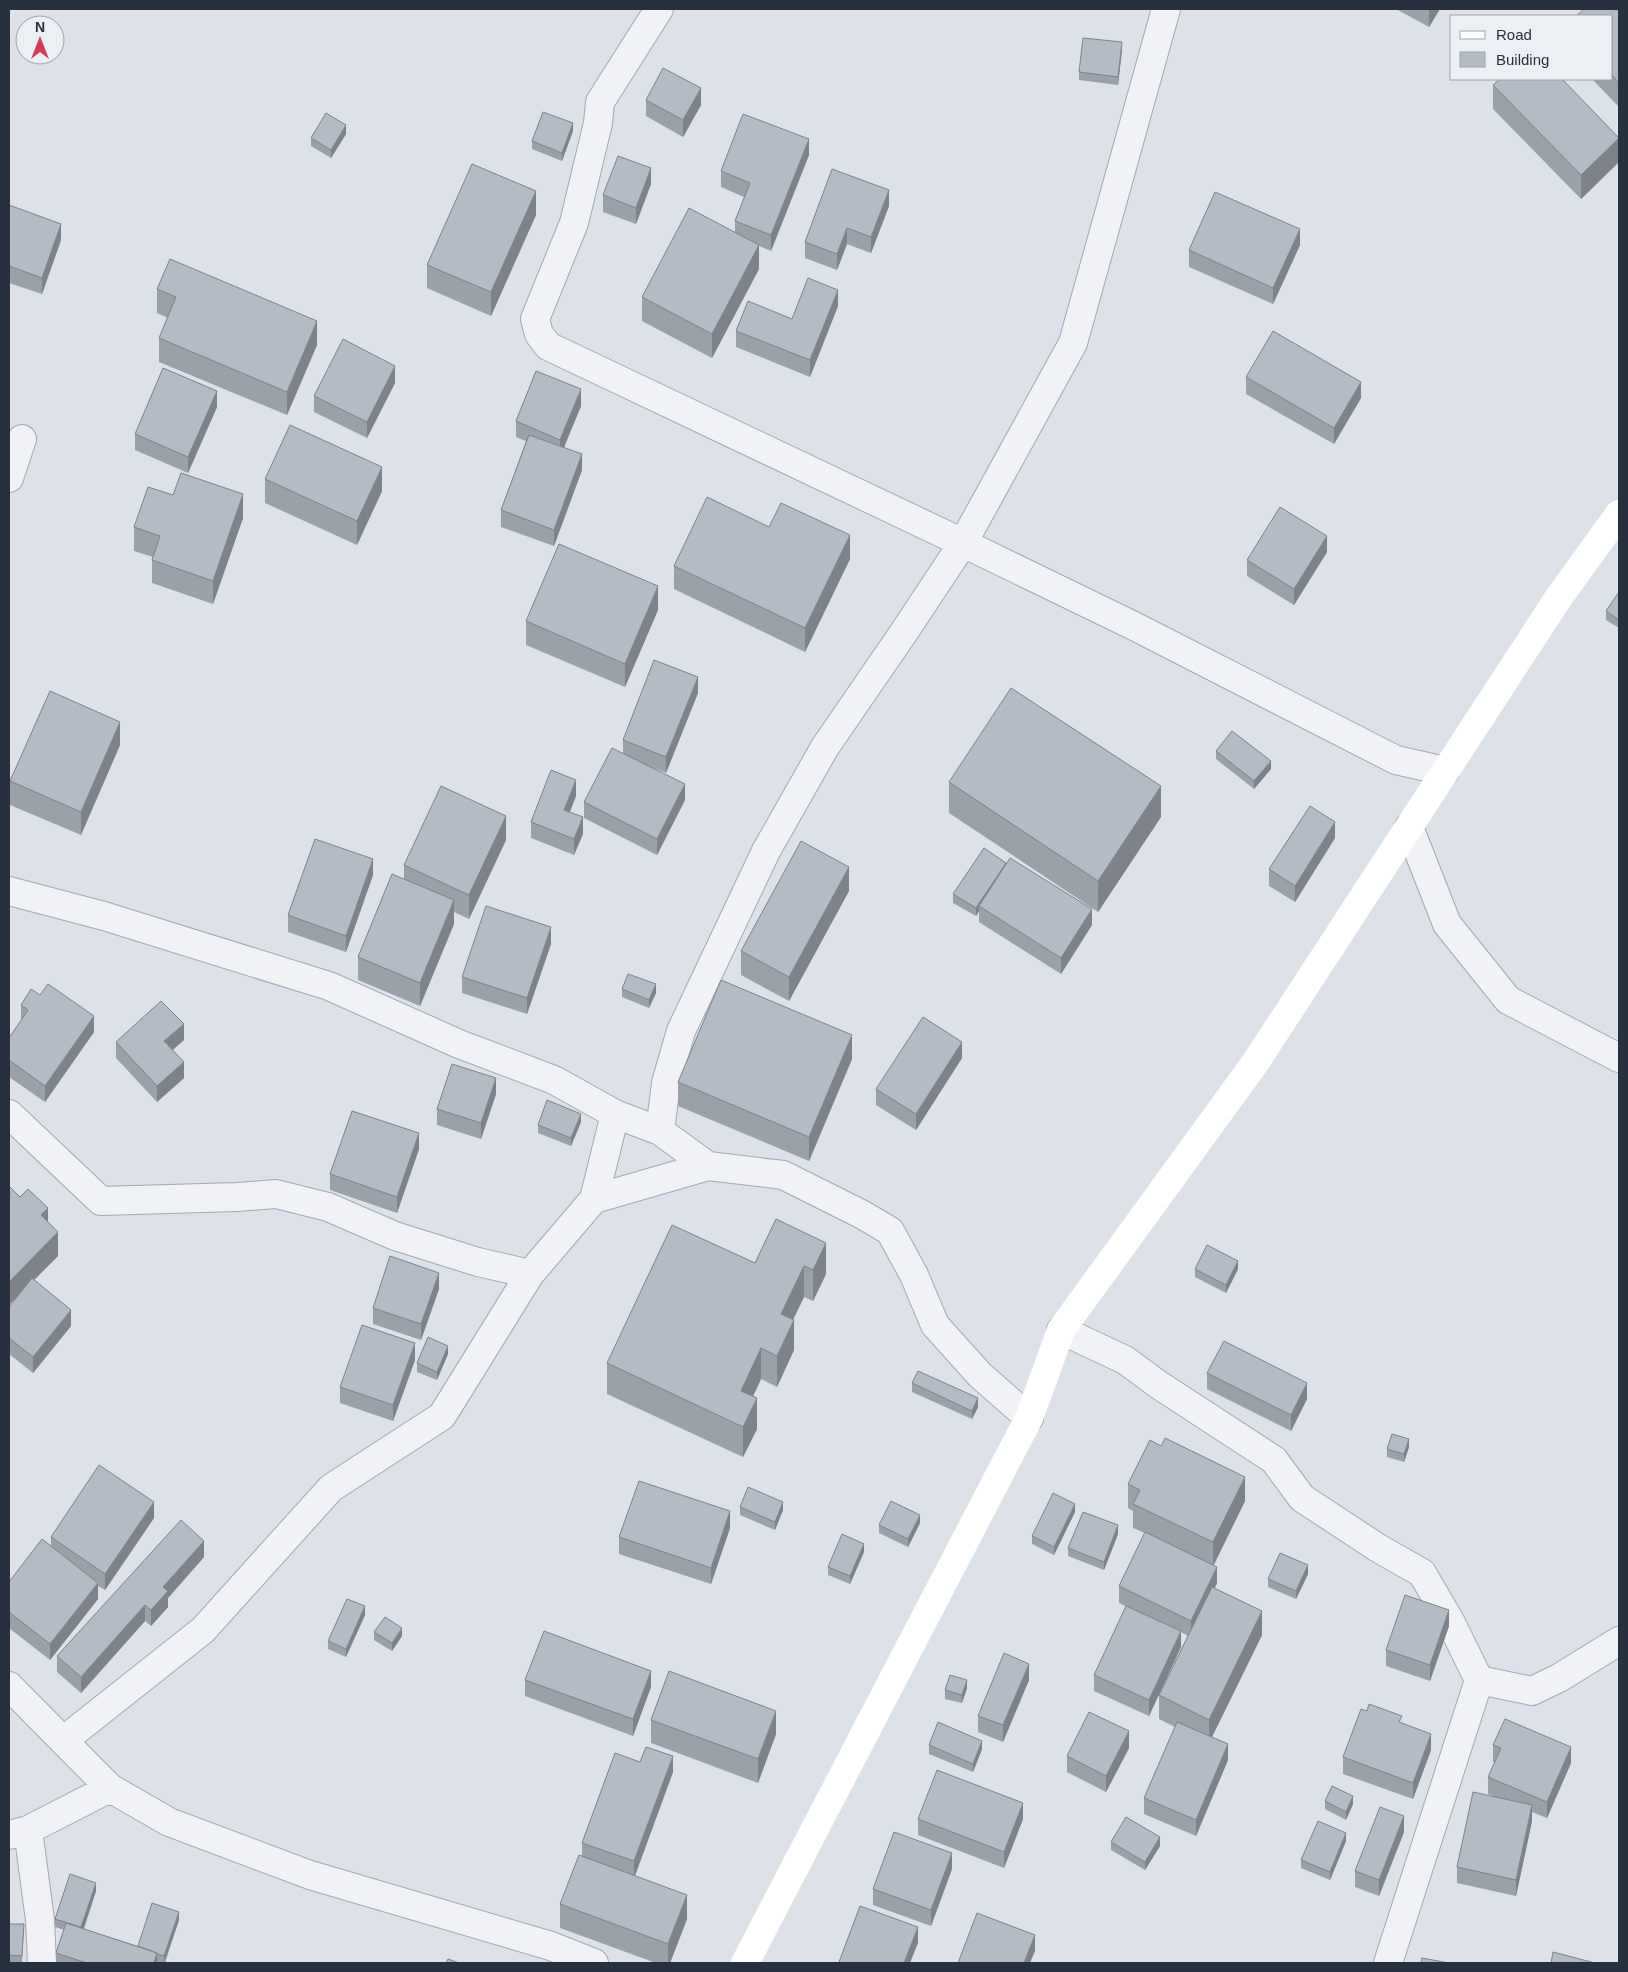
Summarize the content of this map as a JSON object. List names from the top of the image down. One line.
{"legend":["Road","Building"],"north":"top"}
